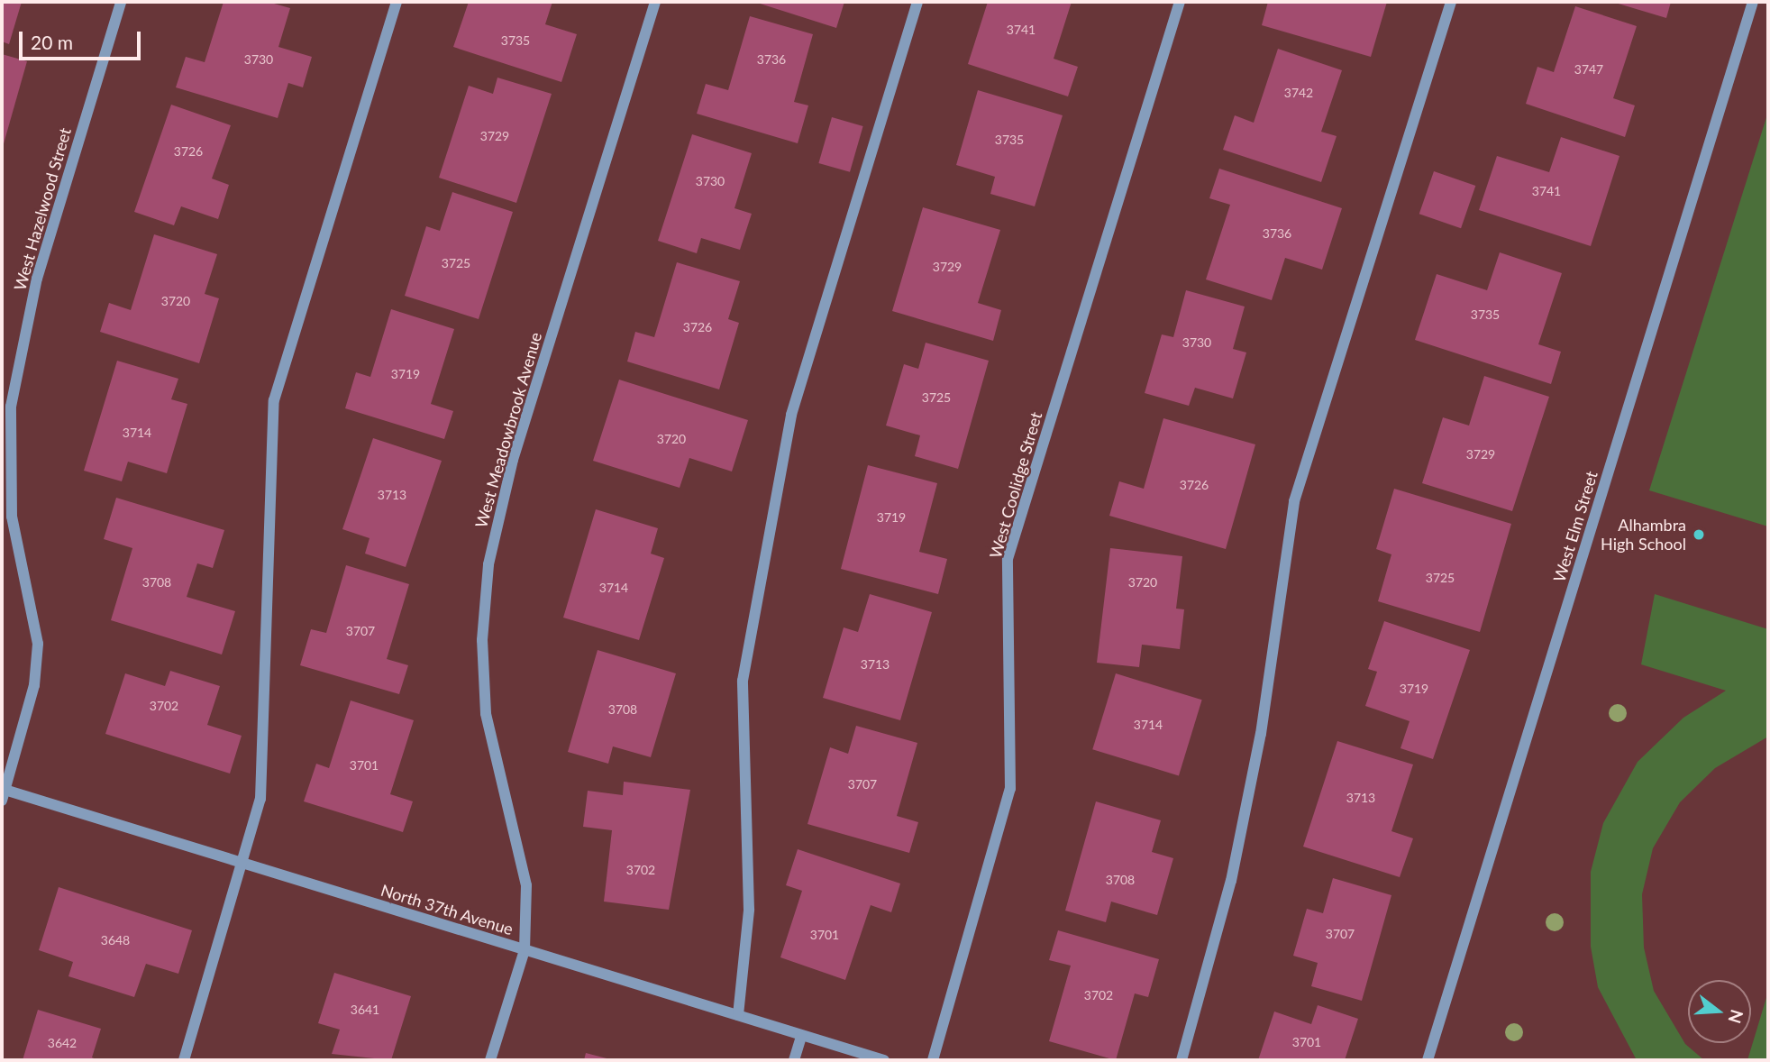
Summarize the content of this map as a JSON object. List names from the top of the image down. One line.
{"streets":{"street":["West Hazelwood Street","West Meadowbrook Avenue","West Coolidge Street","West Elm Street","North 37th Avenue"]},"crossings":[["West Hazelwood Street","North 37th Avenue"],["West Meadowbrook Avenue","North 37th Avenue"]],"places":["Alhambra High School"],"house_numbers":["3741","3735","3730","3736","3747","3742","3729","3735","3726","3730","3741","3736","3725","3729","3720","3735","3726","3730","3719","3725","3714","3720","3729","3726","3713","3719","3725","3708","3720","3714","3707","3713","3719","3702","3708","3714","3701","3707","3713","3702","3708","3707","3701","3648","3702","3641","3701","3642"],"scale_bar":"20 m","north":"right"}
